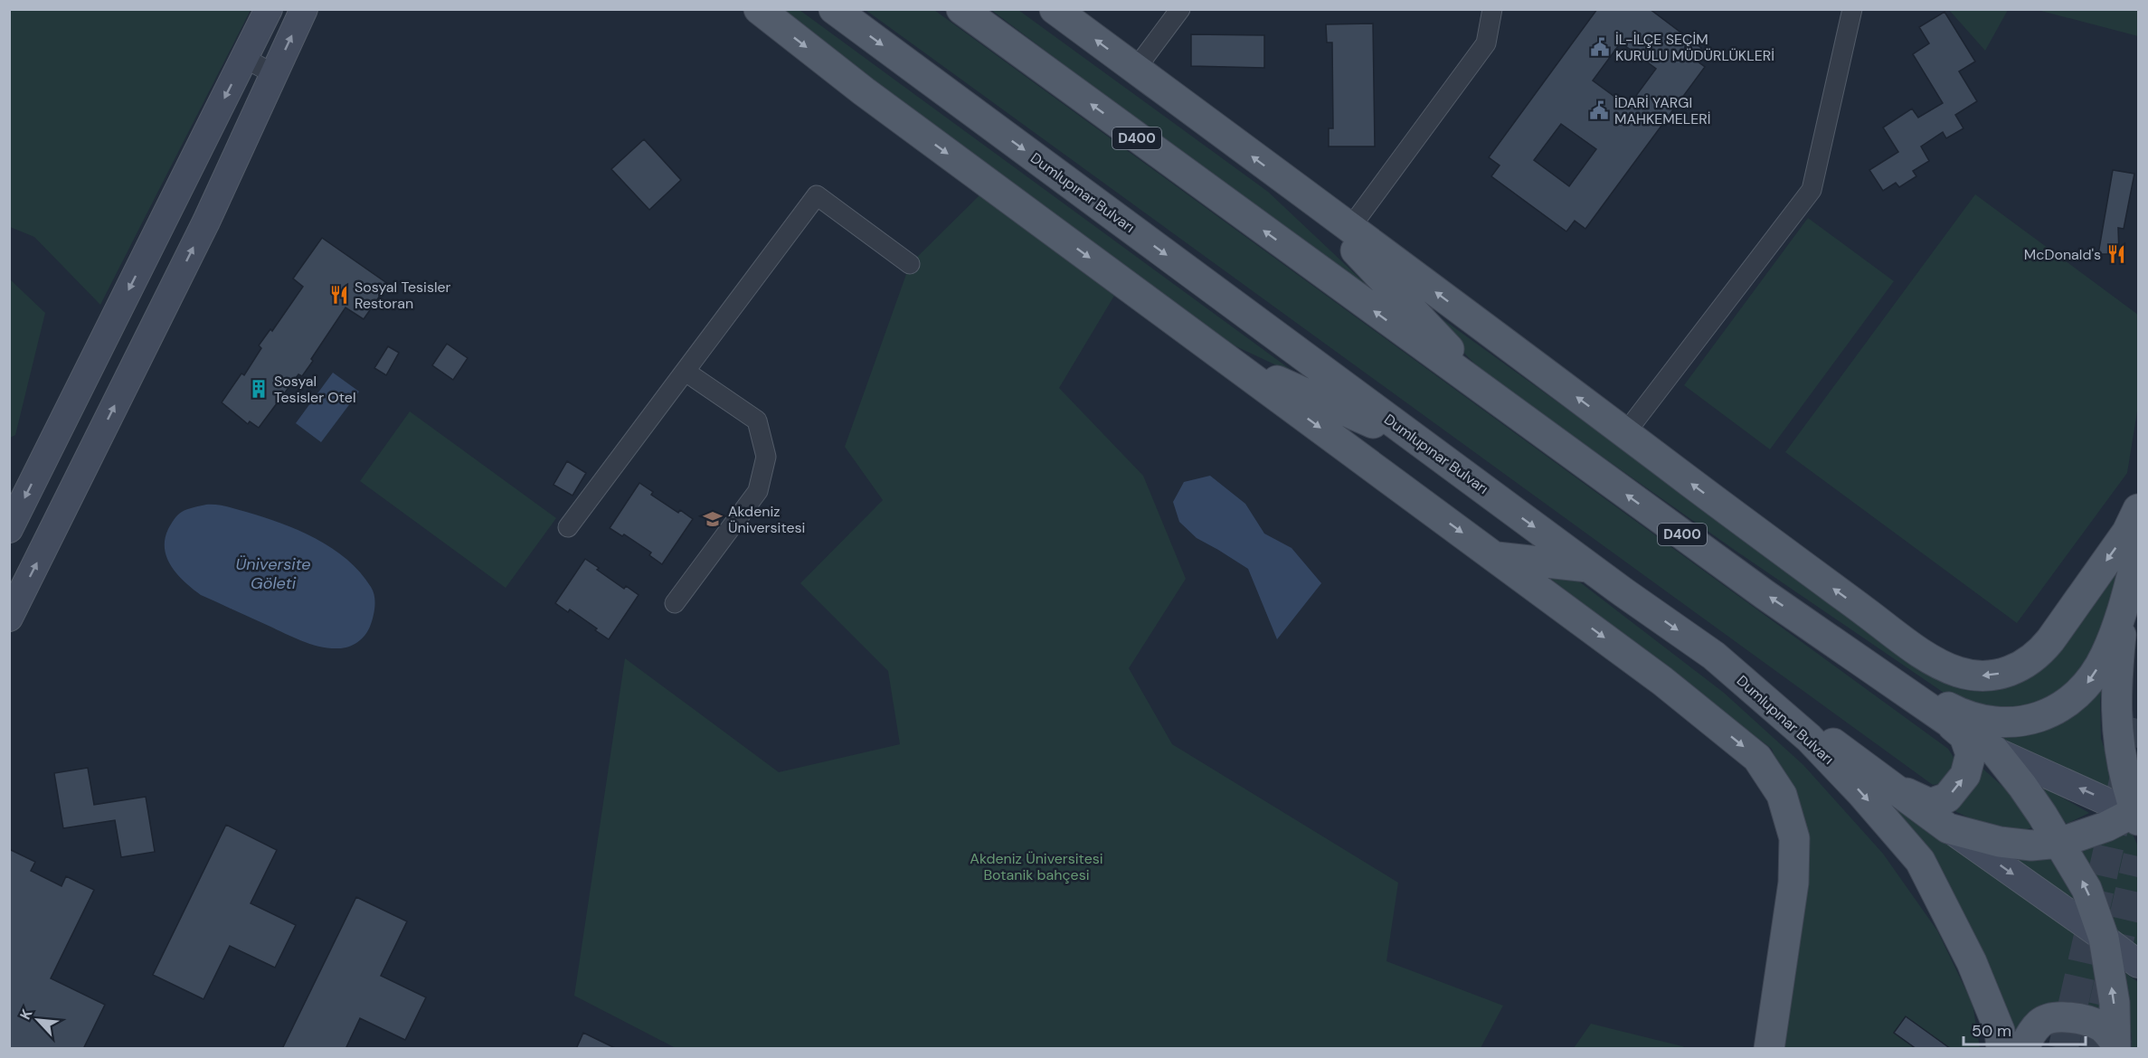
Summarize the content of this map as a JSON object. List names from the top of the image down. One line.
{"streets":{"main road":["D400","Dumlupınar Bulvarı"]},"water":["Üniversite Göleti"],"parks":["Akdeniz Üniversitesi Botanik bahçesi"],"places":{"public building":["İL-İLÇE SEÇİM KURULU MÜDÜRLÜKLERİ","İDARİ YARGI MAHKEMELERİ"],"restaurant":["McDonald's","Sosyal Tesisler Restoran"],"building":["Sosyal Tesisler Otel"],"school or university":["Akdeniz Üniversitesi"]},"scale_bar":"50 m","north":"top left"}
